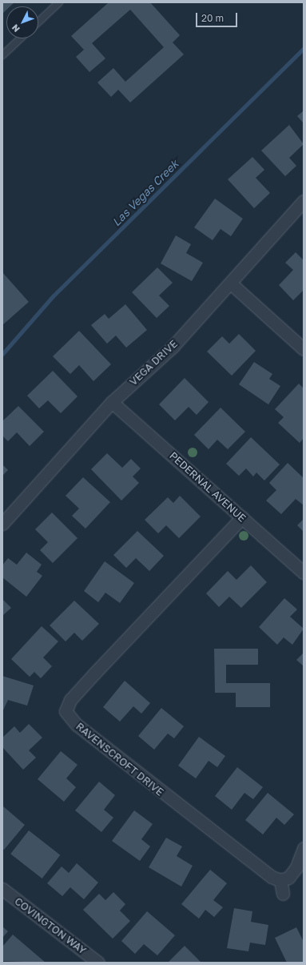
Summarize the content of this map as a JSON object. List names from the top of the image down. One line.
{"streets":{"street":["VEGA DRIVE","PEDERNAL AVENUE","RAVENSCROFT DRIVE","COVINGTON WAY"]},"crossings":[["VEGA DRIVE","PEDERNAL AVENUE"],["PEDERNAL AVENUE","RAVENSCROFT DRIVE"]],"water":["Las Vegas Creek"],"scale_bar":"20 m","north":"bottom left"}
